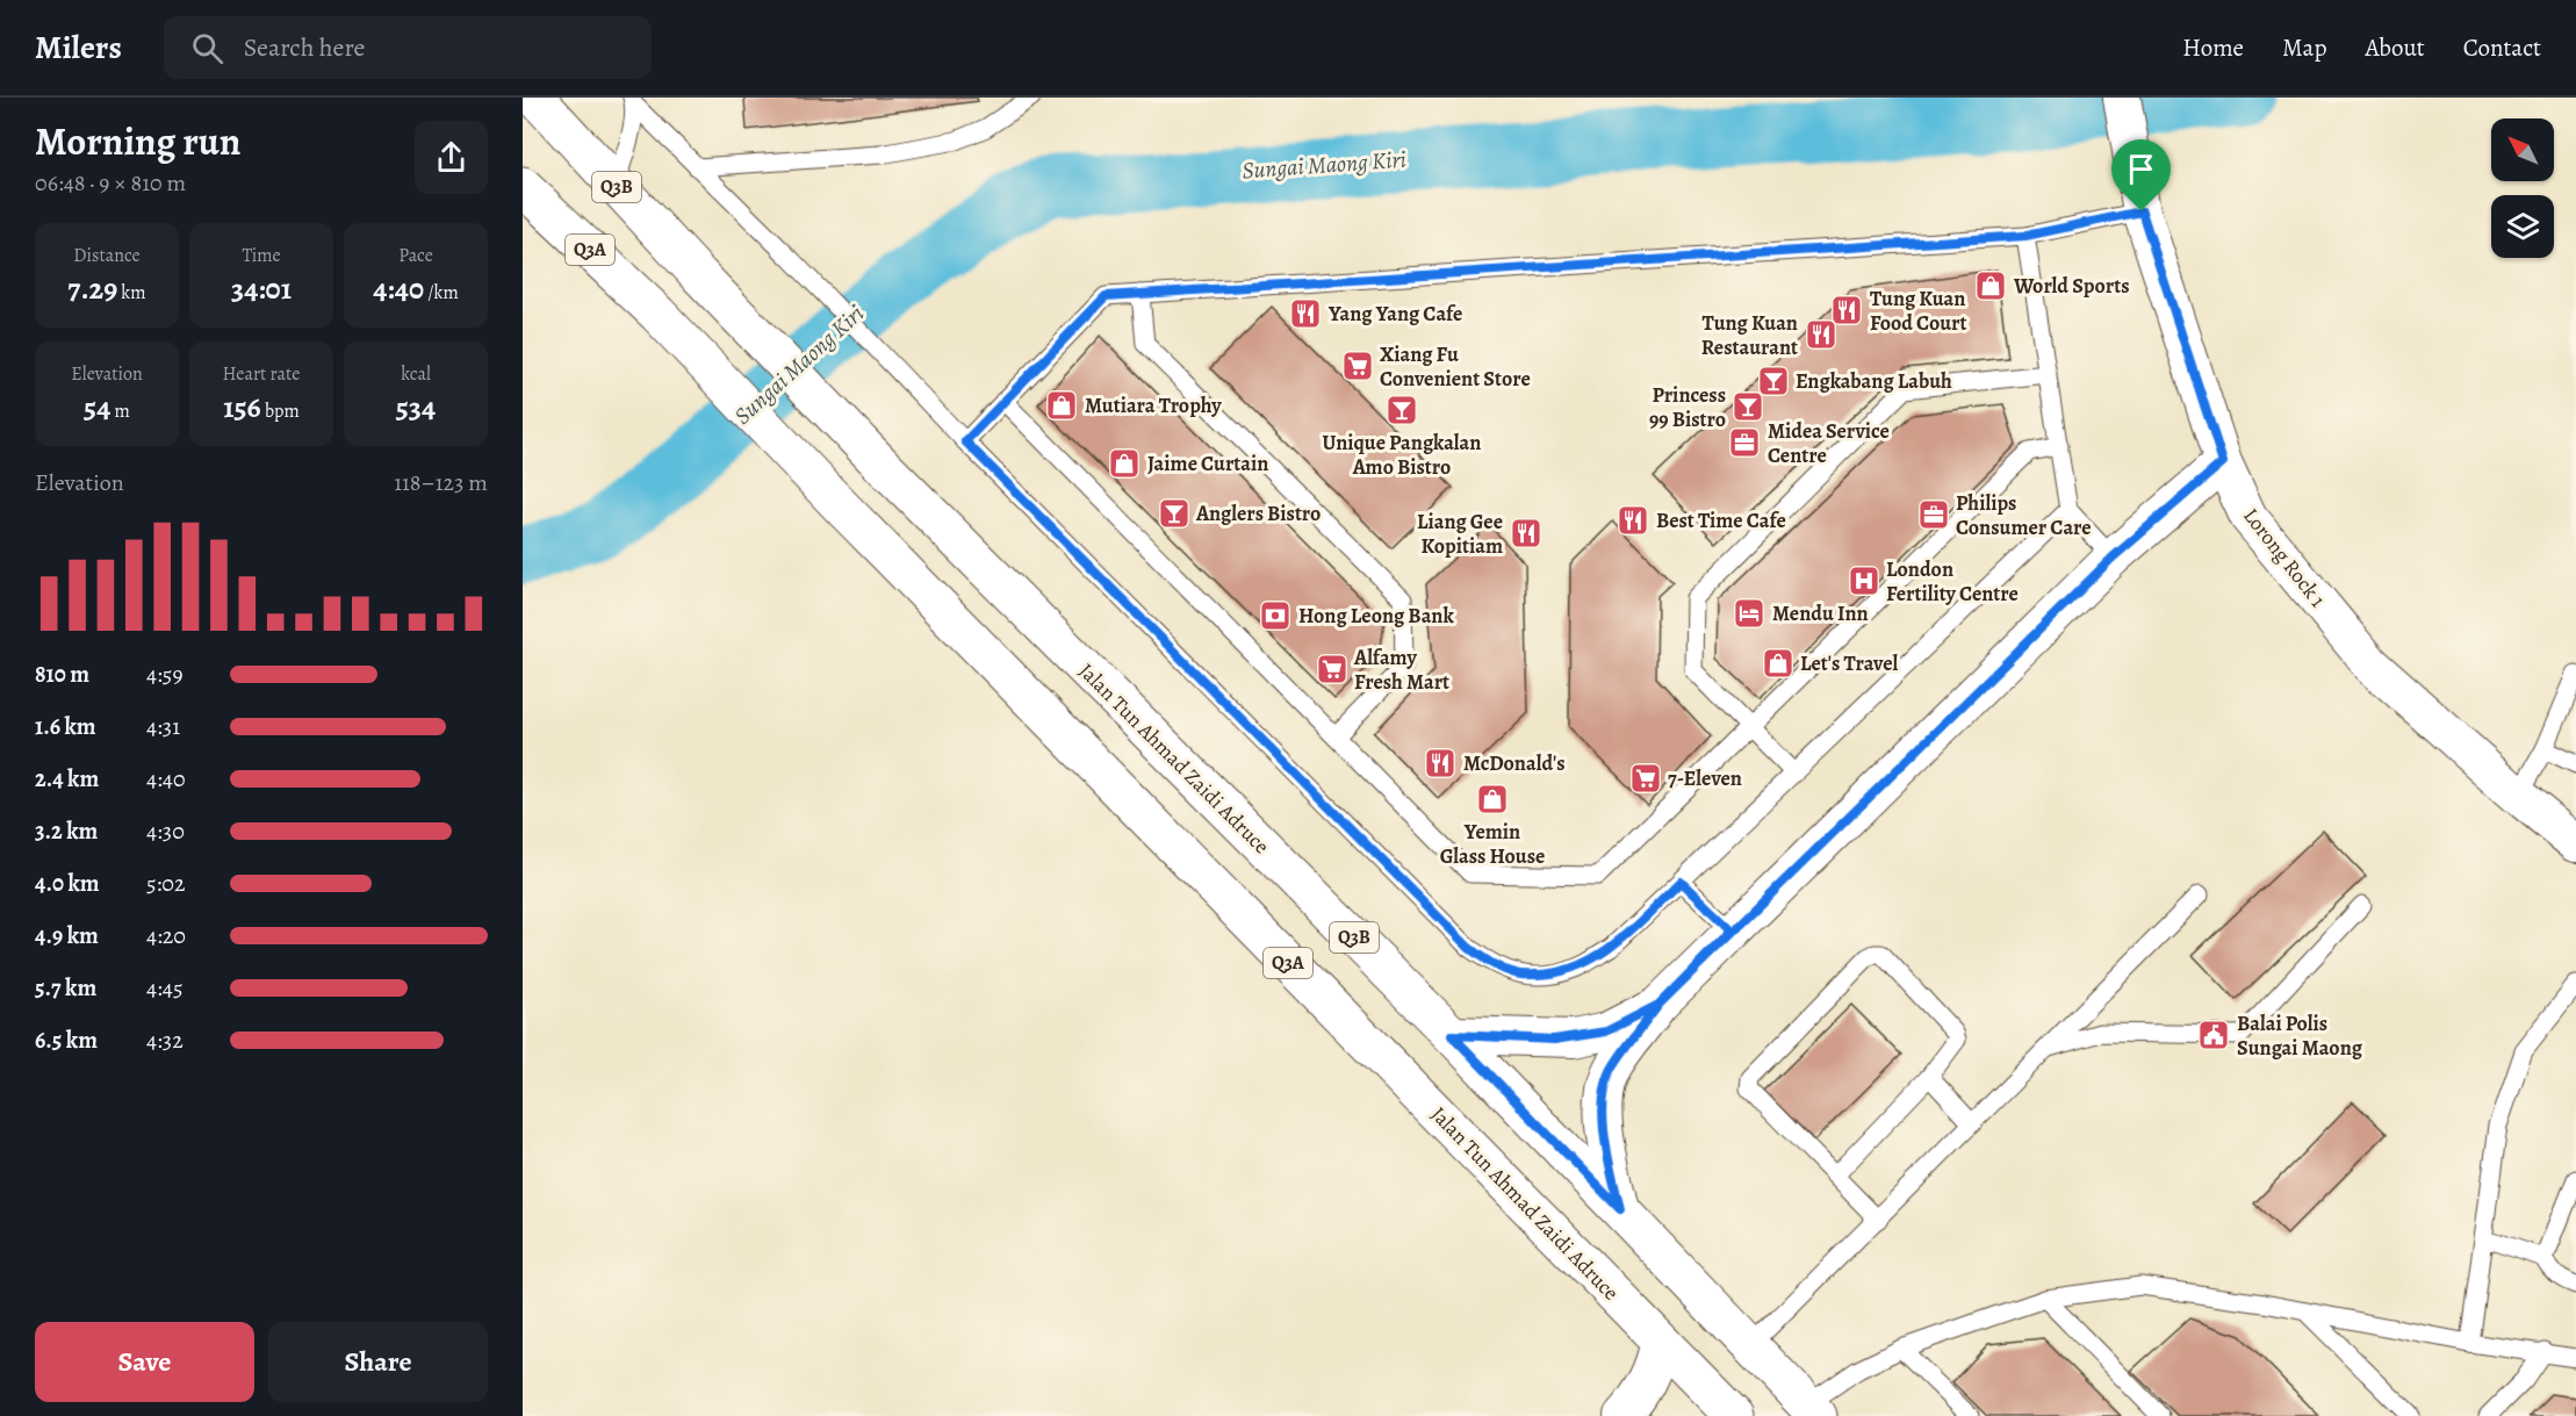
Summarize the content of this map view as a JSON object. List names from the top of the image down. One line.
{"streets":{"main road":["Q3B","Q3A","Jalan Tun Ahmad Zaidi Adruce"],"street":["Lorong Rock 1"]},"water":["Sungai Maong Kiri"],"places":{"shop":["World Sports","Mutiara Trophy","Jaime Curtain","Let's Travel","Yemin Glass House"],"restaurant":["Tung Kuan Food Court","Yang Yang Cafe","Tung Kuan Restaurant","Best Time Cafe","Liang Gee Kopitiam","McDonald's"],"supermarket":["Xiang Fu Convenient Store","Alfamy Fresh Mart","7-Eleven"],"bar":["Engkabang Labuh","Princess 99 Bistro","Unique Pangkalan Amo Bistro","Anglers Bistro"],"office":["Midea Service Centre","Philips Consumer Care"],"hospital":["London Fertility Centre"],"hotel":["Mendu Inn"],"bank":["Hong Leong Bank"],"public building":["Balai Polis Sungai Maong"]},"north":"top left","page":{"header":"Milers","search":"Search here","nav":["Home","Map","About","Contact"],"heading":["Morning run","06:48 · 9 × 810 m"],"stats":[["Distance","7.29 km"],["Time","34:01"],["Pace","4:40 /km"],["Elevation","54 m"],["Heart rate","156 bpm"],["kcal","534"]],"chart":["Elevation","118–123 m"],"list":[{"name":"810 m","note":"4:59"},{"name":"1.6 km","note":"4:31"},{"name":"2.4 km","note":"4:40"},{"name":"3.2 km","note":"4:30"},{"name":"4.0 km","note":"5:02"},{"name":"4.9 km","note":"4:20"},{"name":"5.7 km","note":"4:45"},{"name":"6.5 km","note":"4:32"}],"buttons":["Save","Share"]}}
